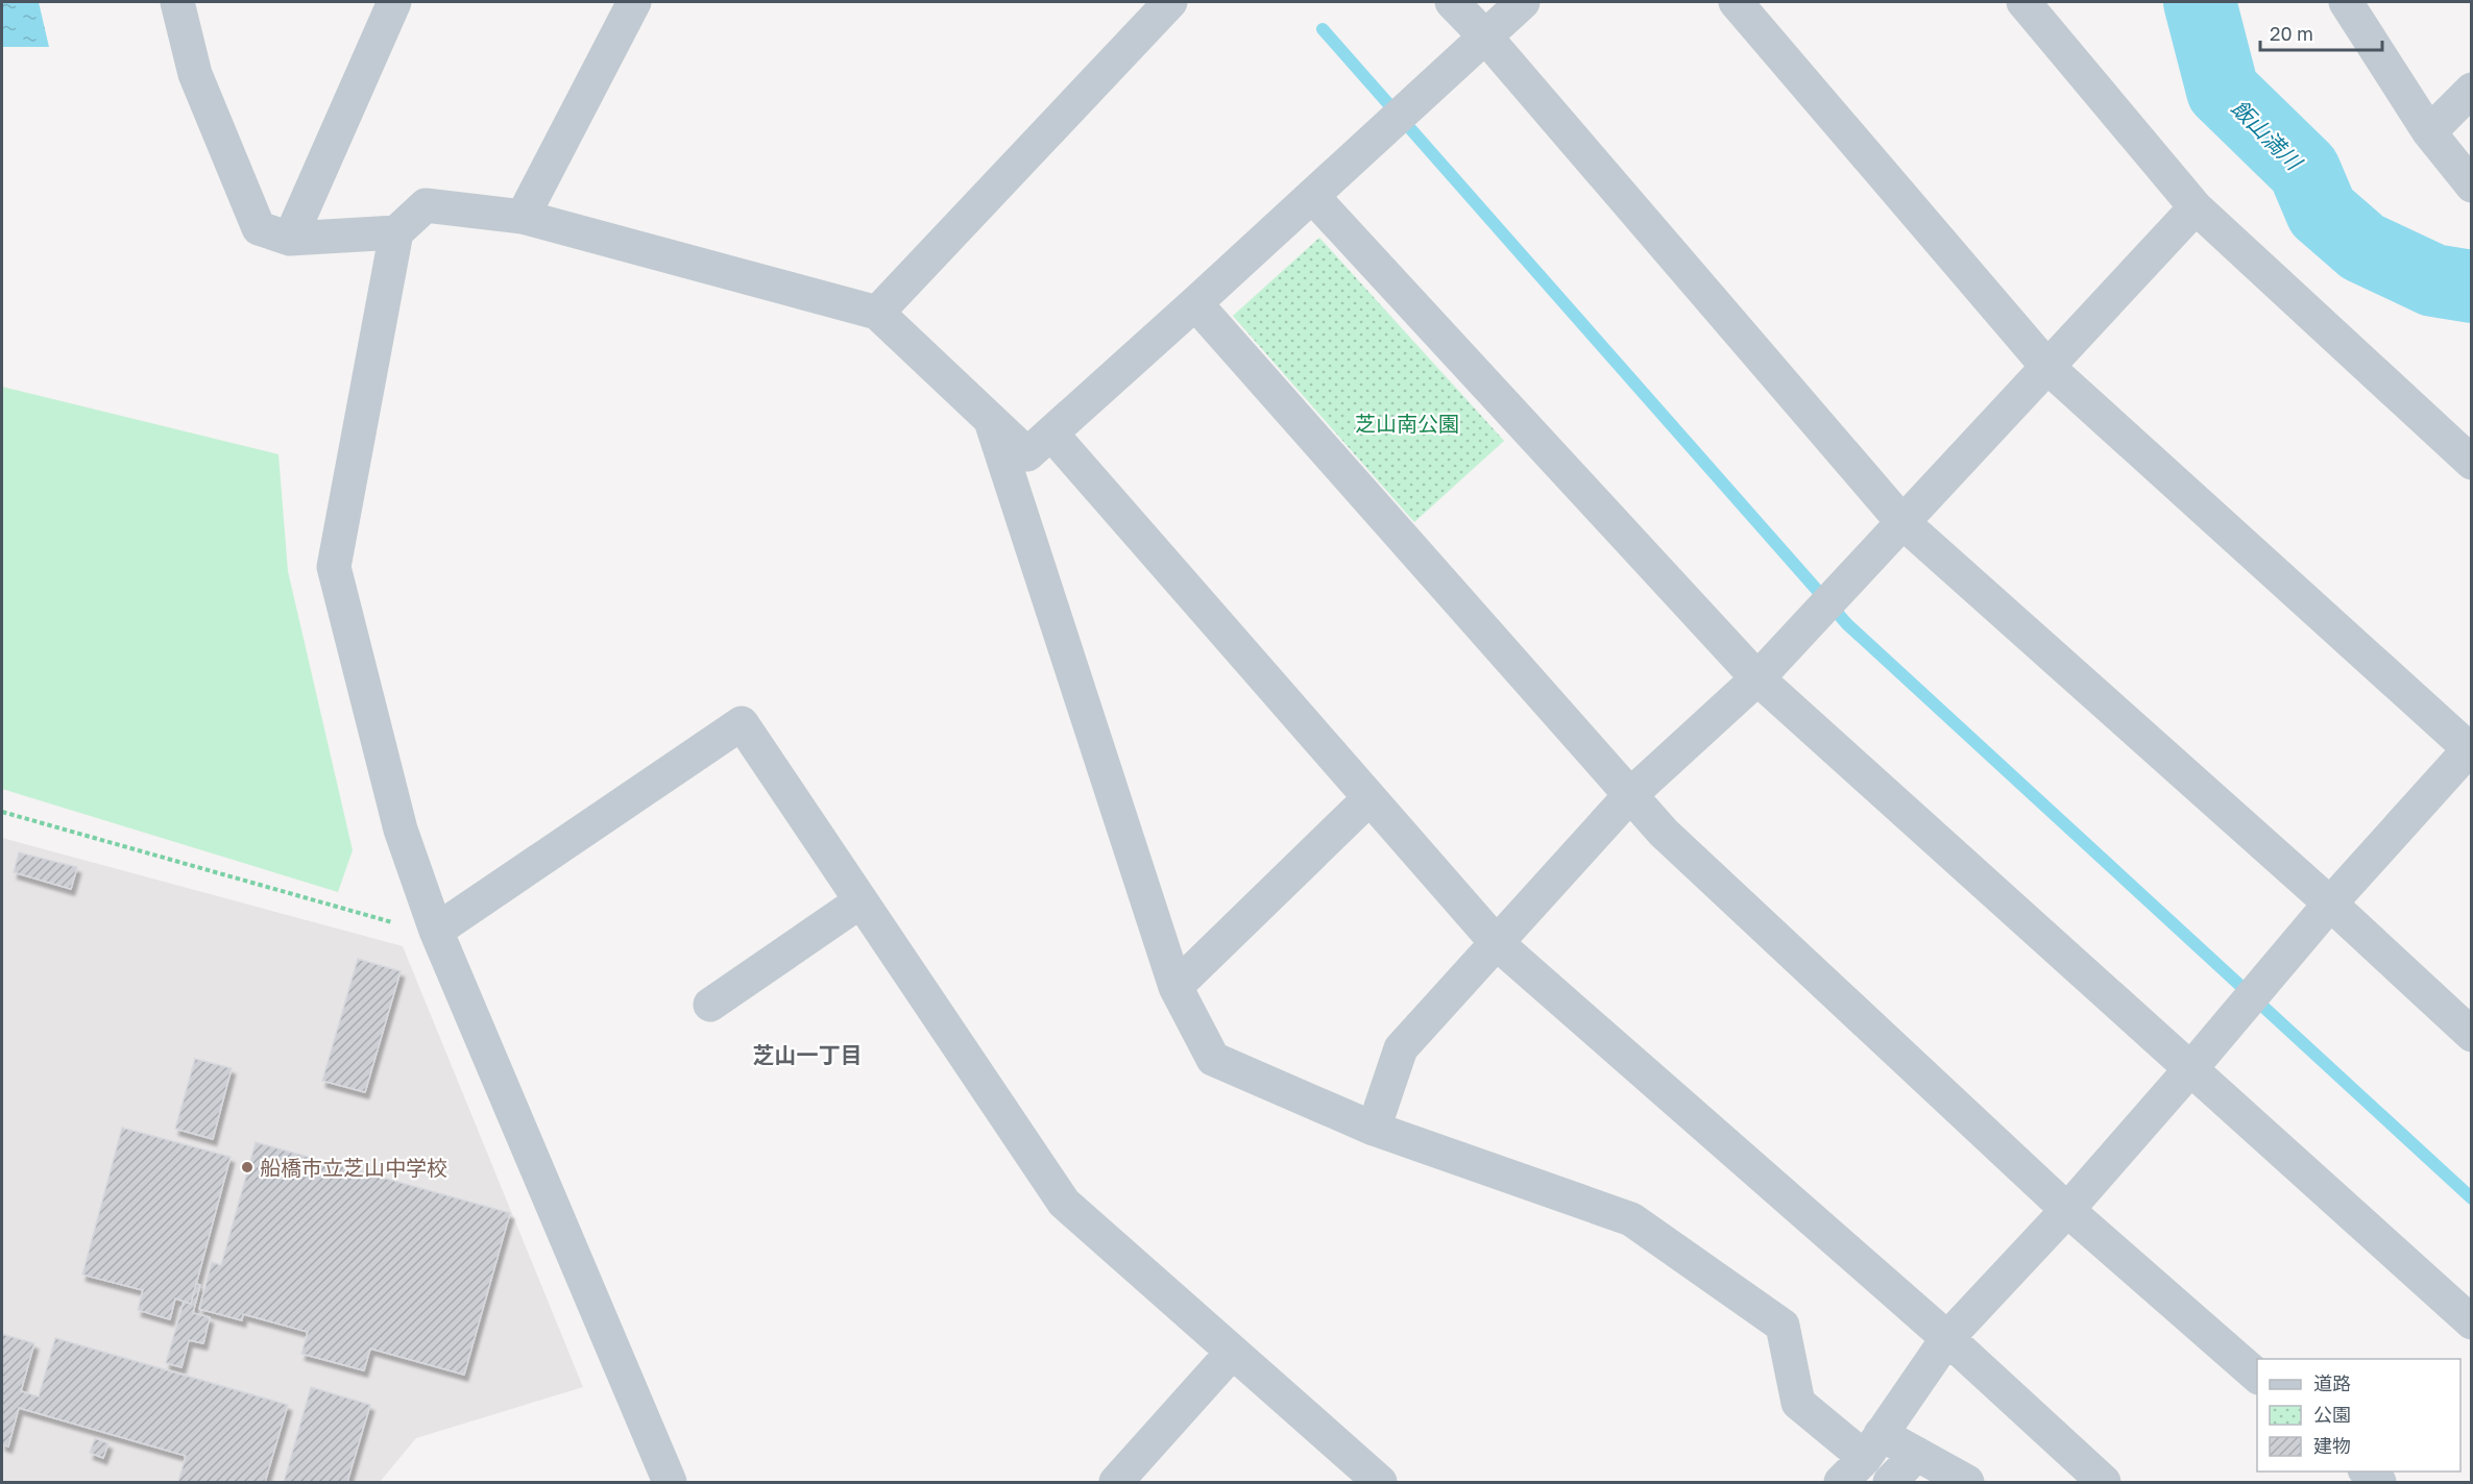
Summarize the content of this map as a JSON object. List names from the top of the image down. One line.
{"districts":["芝山一丁目"],"water":["飯山満川"],"parks":["芝山南公園"],"places":["船橋市立芝山中学校"],"legend":["道路","公園","建物"],"scale_bar":"20 m"}
